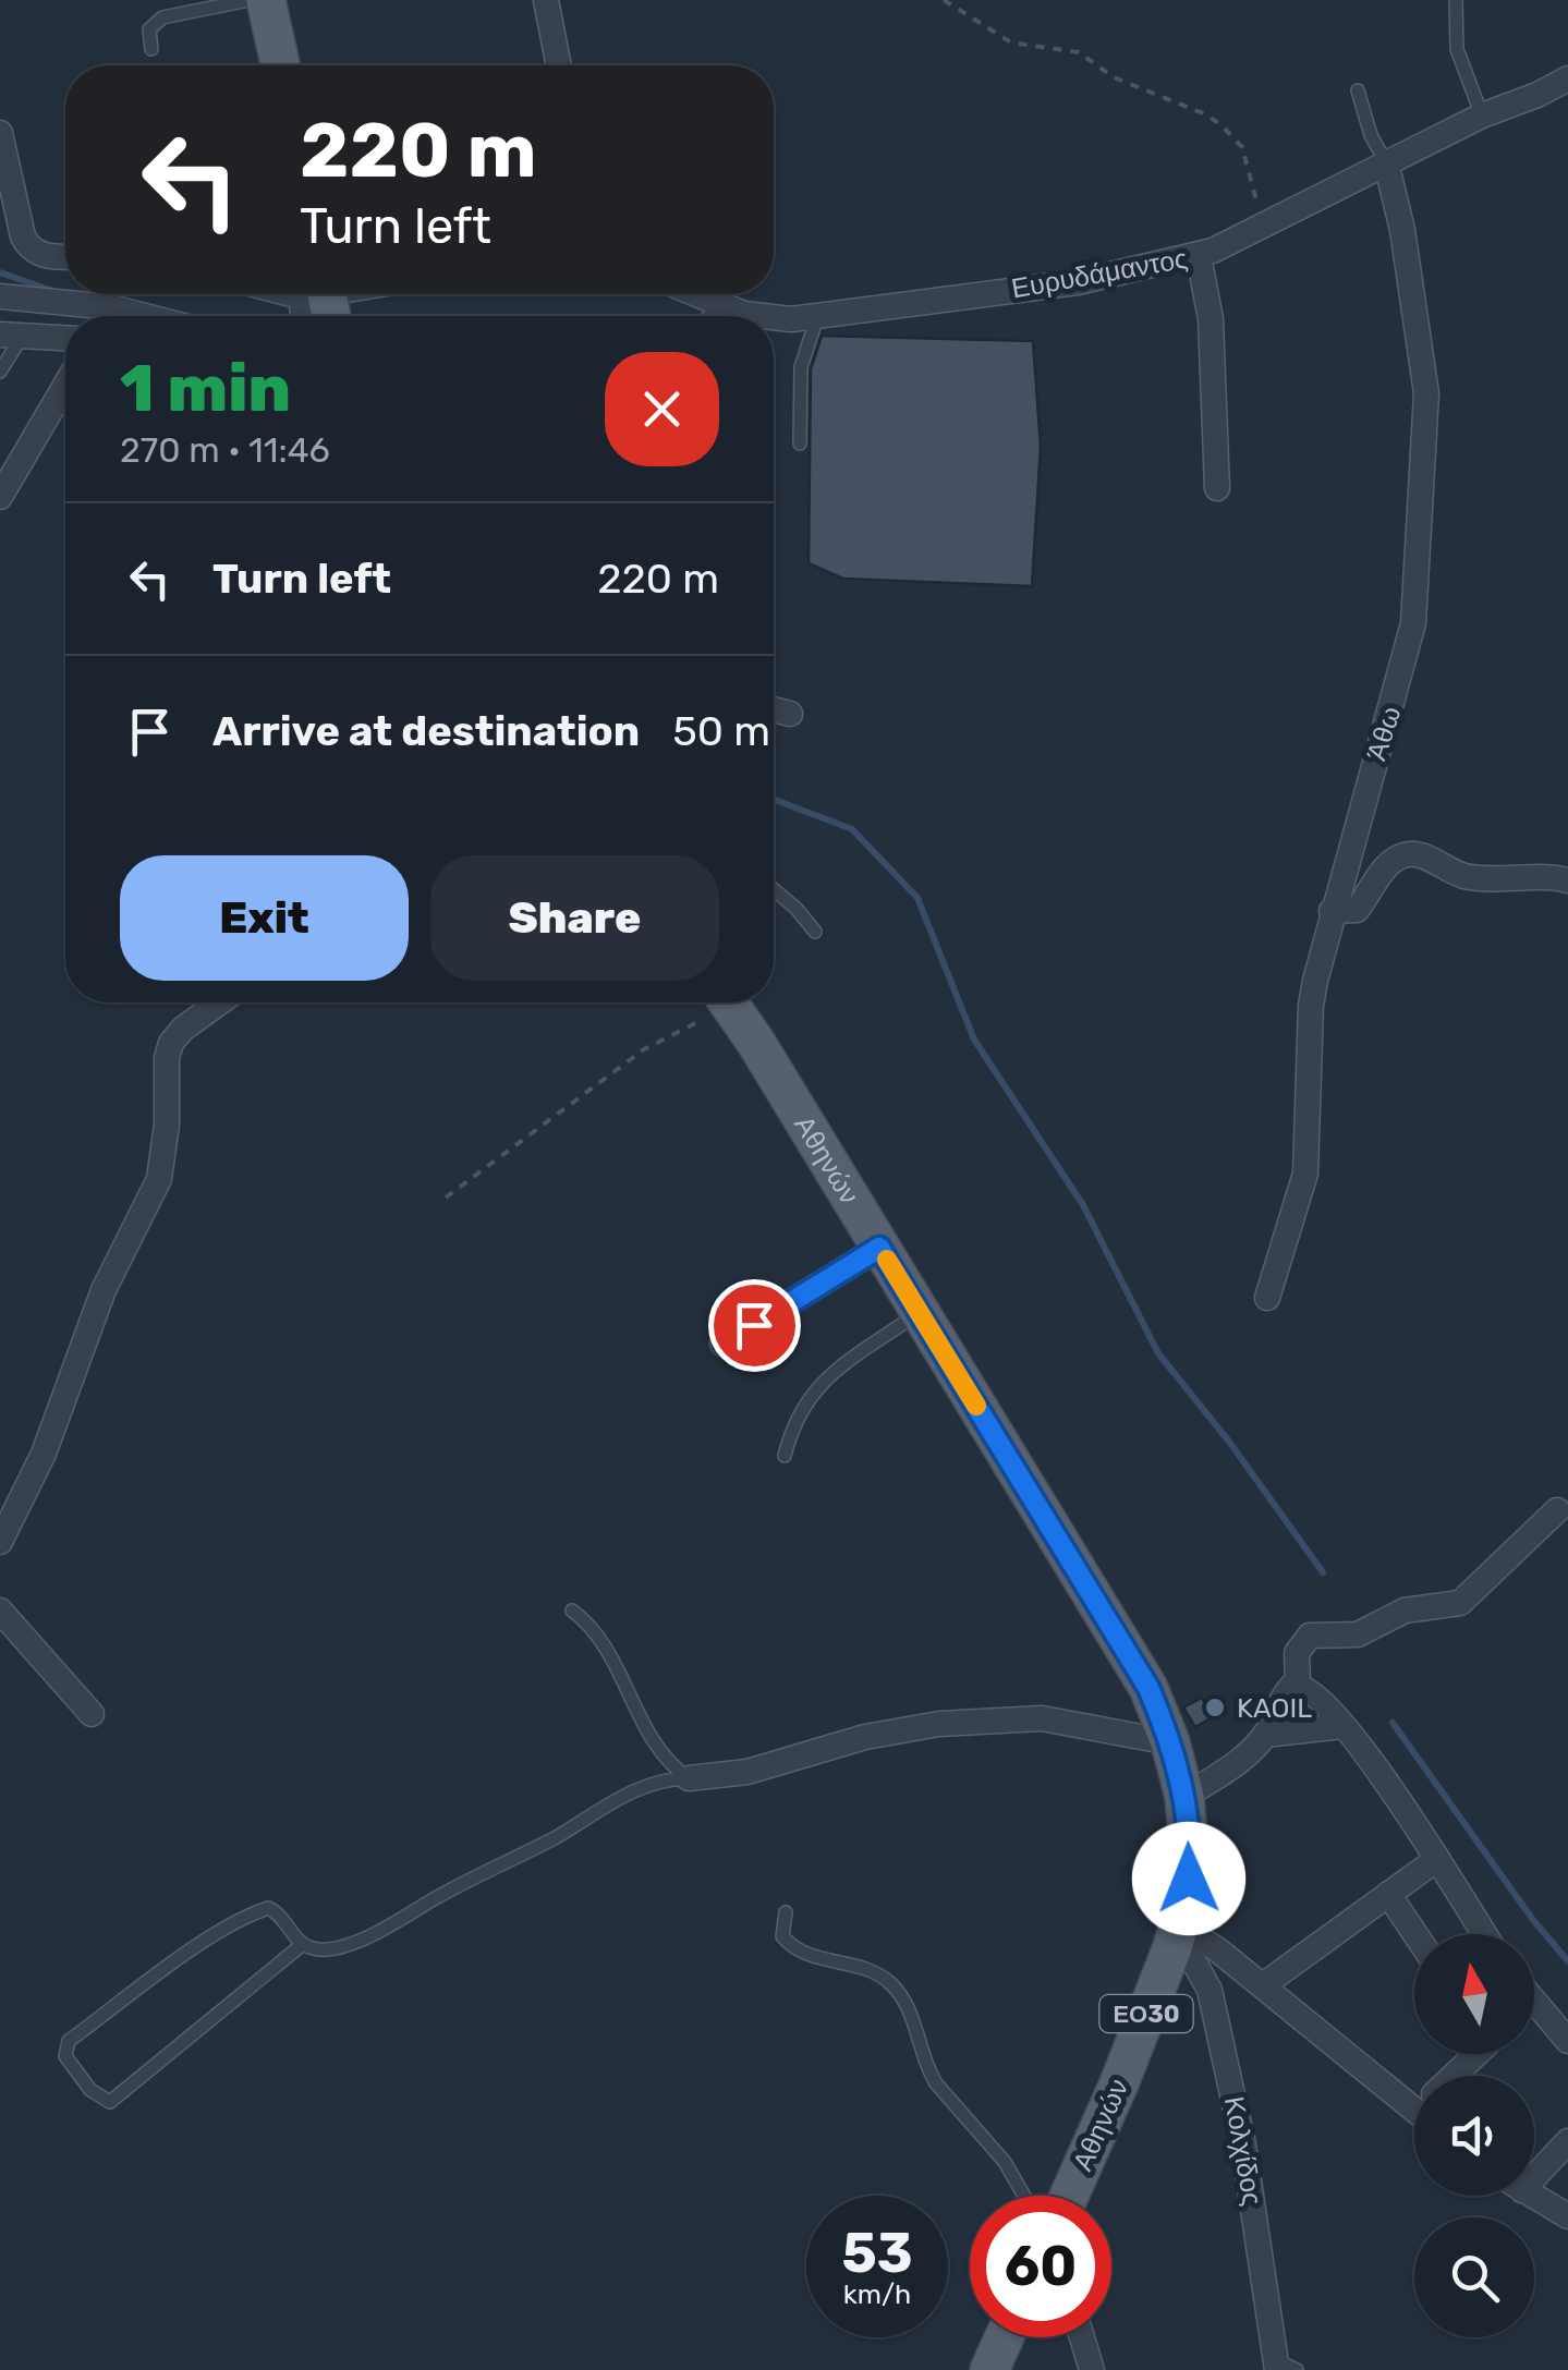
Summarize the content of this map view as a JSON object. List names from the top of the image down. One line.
{"streets":{"main road":["Αθηνών","ΕΟ30"],"street":["Ευρυδάμαντος","Άθω","Κολχίδος"]},"crossings":[["Ευρυδάμαντος","Άθω"],["Αθηνών","Κολχίδος"]],"places":["KAOIL"],"north":"top","page":{"turn":["220 m","Turn left"],"heading":["1 min","270 m · 11:46"],"list":[{"name":"Turn left","value":"220 m"},{"name":"Arrive at destination","value":"50 m"}],"buttons":["Exit","Share"],"speed":"53 km/h","limit":"60"}}
